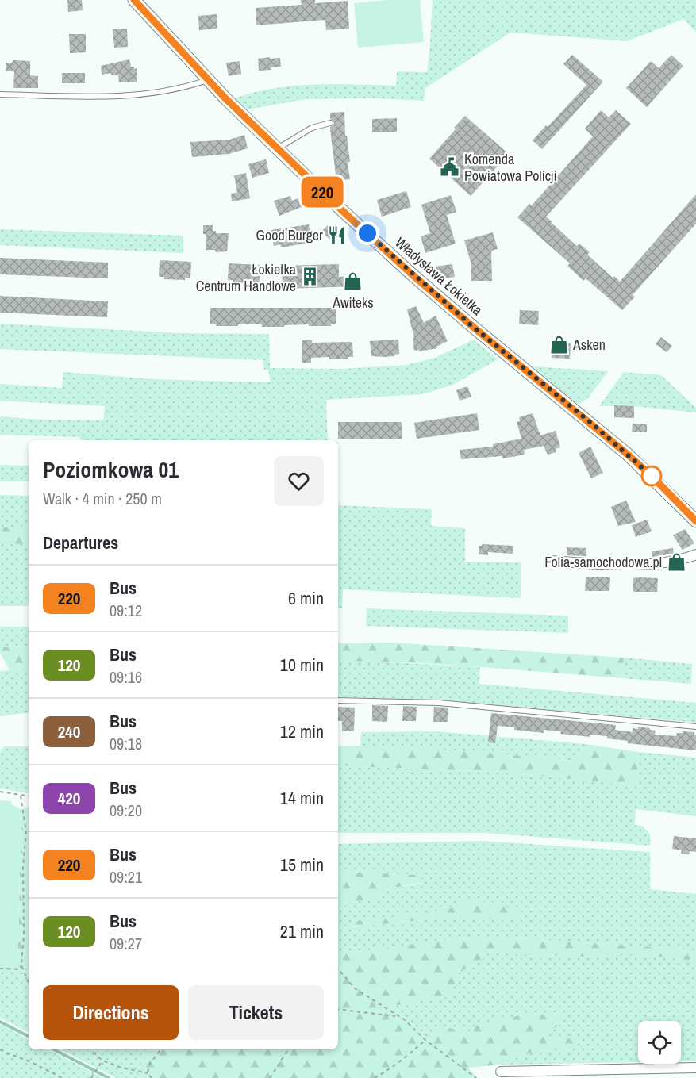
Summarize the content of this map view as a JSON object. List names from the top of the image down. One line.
{"streets":{"street":["Władysława Łokietka"]},"places":{"public building":["Komenda Powiatowa Policji"],"restaurant":["Good Burger"],"building":["Łokietka Centrum Handlowe"],"shop":["Awiteks","Asken","Folia-samochodowa.pl"]},"lines":["bus line 220"],"page":{"on_map":"220","heading":[["Poziomkowa 01","Walk · 4 min · 250 m"],"Departures"],"list":[{"mark":"220","name":"Bus","note":"09:12","value":"6 min"},{"mark":"120","name":"Bus","note":"09:16","value":"10 min"},{"mark":"240","name":"Bus","note":"09:18","value":"12 min"},{"mark":"420","name":"Bus","note":"09:20","value":"14 min"},{"mark":"220","name":"Bus","note":"09:21","value":"15 min"},{"mark":"120","name":"Bus","note":"09:27","value":"21 min"}],"buttons":["Directions","Tickets"]}}
